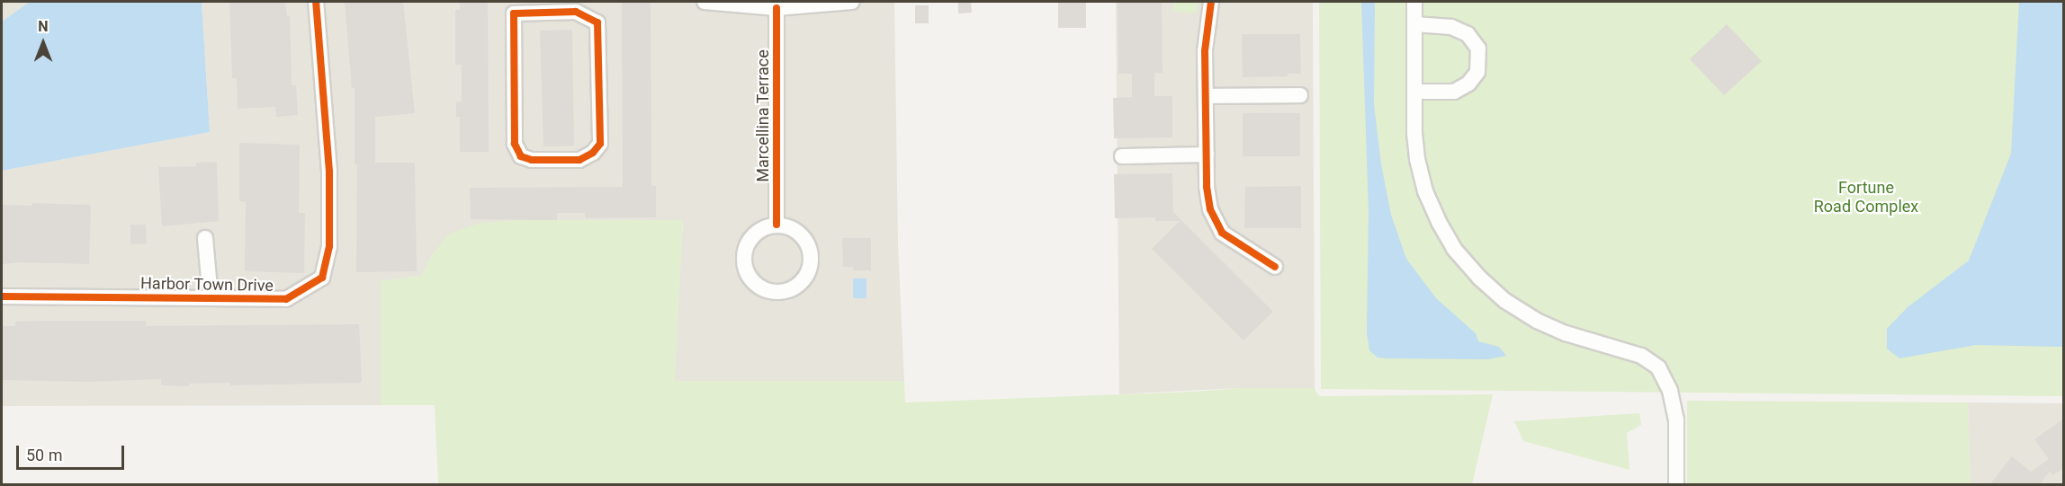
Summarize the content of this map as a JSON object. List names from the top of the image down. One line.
{"streets":{"street":["Marcellina Terrace","Harbor Town Drive"]},"parks":["Fortune Road Complex"],"scale_bar":"50 m","north":"top"}
